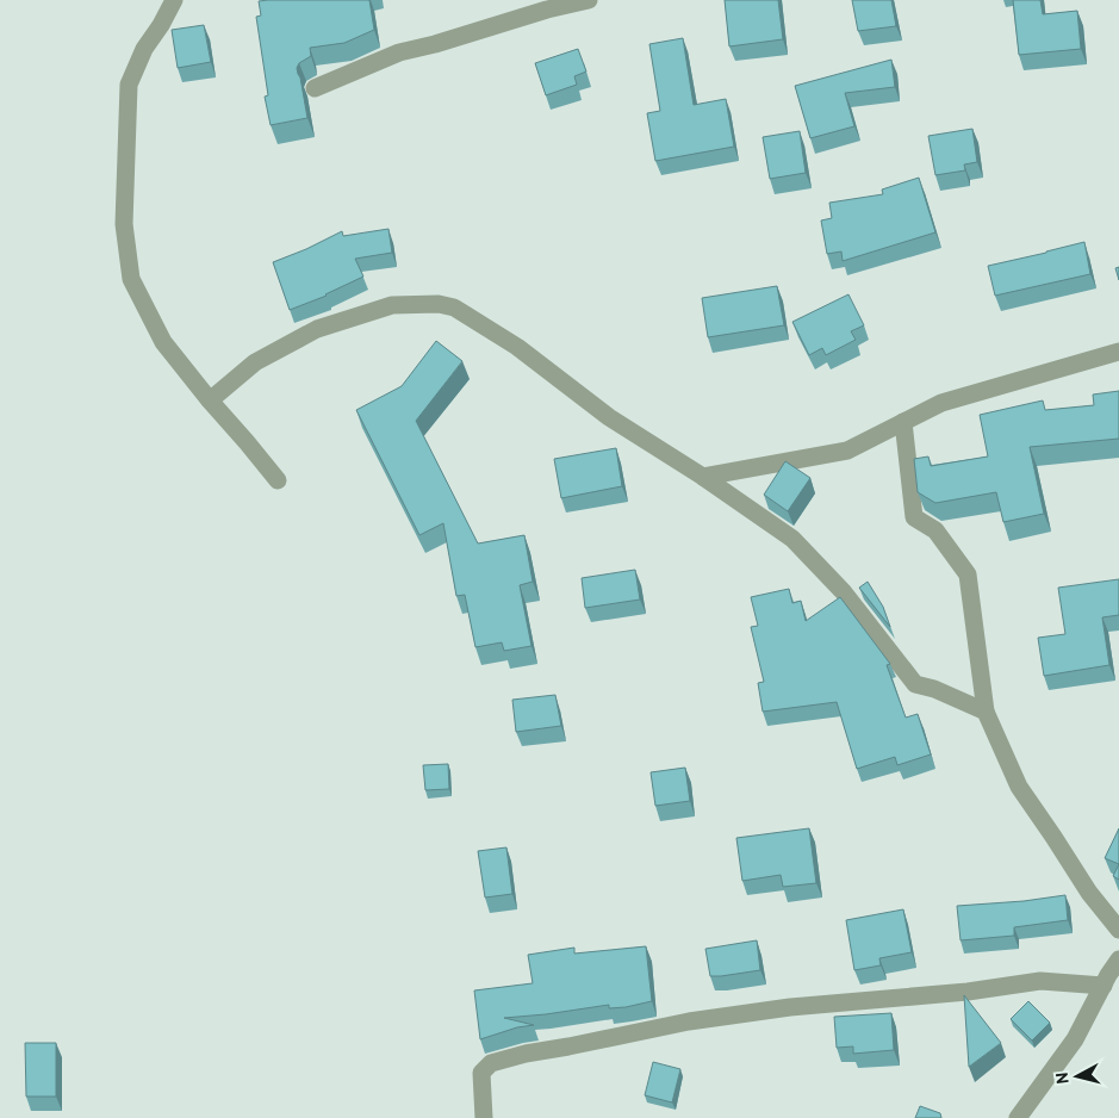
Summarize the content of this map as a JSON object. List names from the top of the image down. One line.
{"north":"left"}
